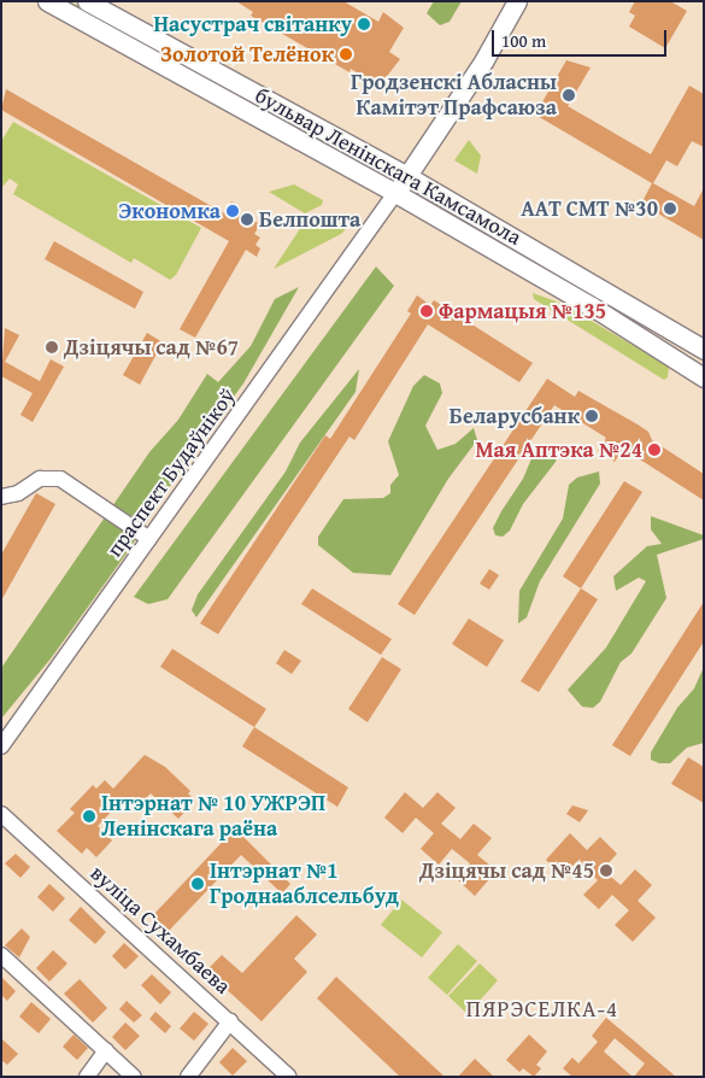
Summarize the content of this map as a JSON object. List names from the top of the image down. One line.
{"streets":{"main road":["бульвар Ленінскага Камсамола"],"street":["праспект Будаўнікоў","вуліца Сухамбаева"]},"crossings":[["бульвар Ленінскага Камсамола","праспект Будаўнікоў"]],"districts":["ПЯРЭСЕЛКА-4"],"places":["Насустрач світанку","Золотой Телёнок","Гродзенскі Абласны Камітэт Прафсаюза","ААТ СМТ №30","Экономка","Белпошта","Фармацыя №135","Дзіцячы сад №67","Беларусбанк","Мая Аптэка №24","Інтэрнат № 10 УЖРЭП Ленінскага раёна","Дзіцячы сад №45","Інтэрнат №1 Гроднааблсельбуд"],"scale_bar":"100 m"}
